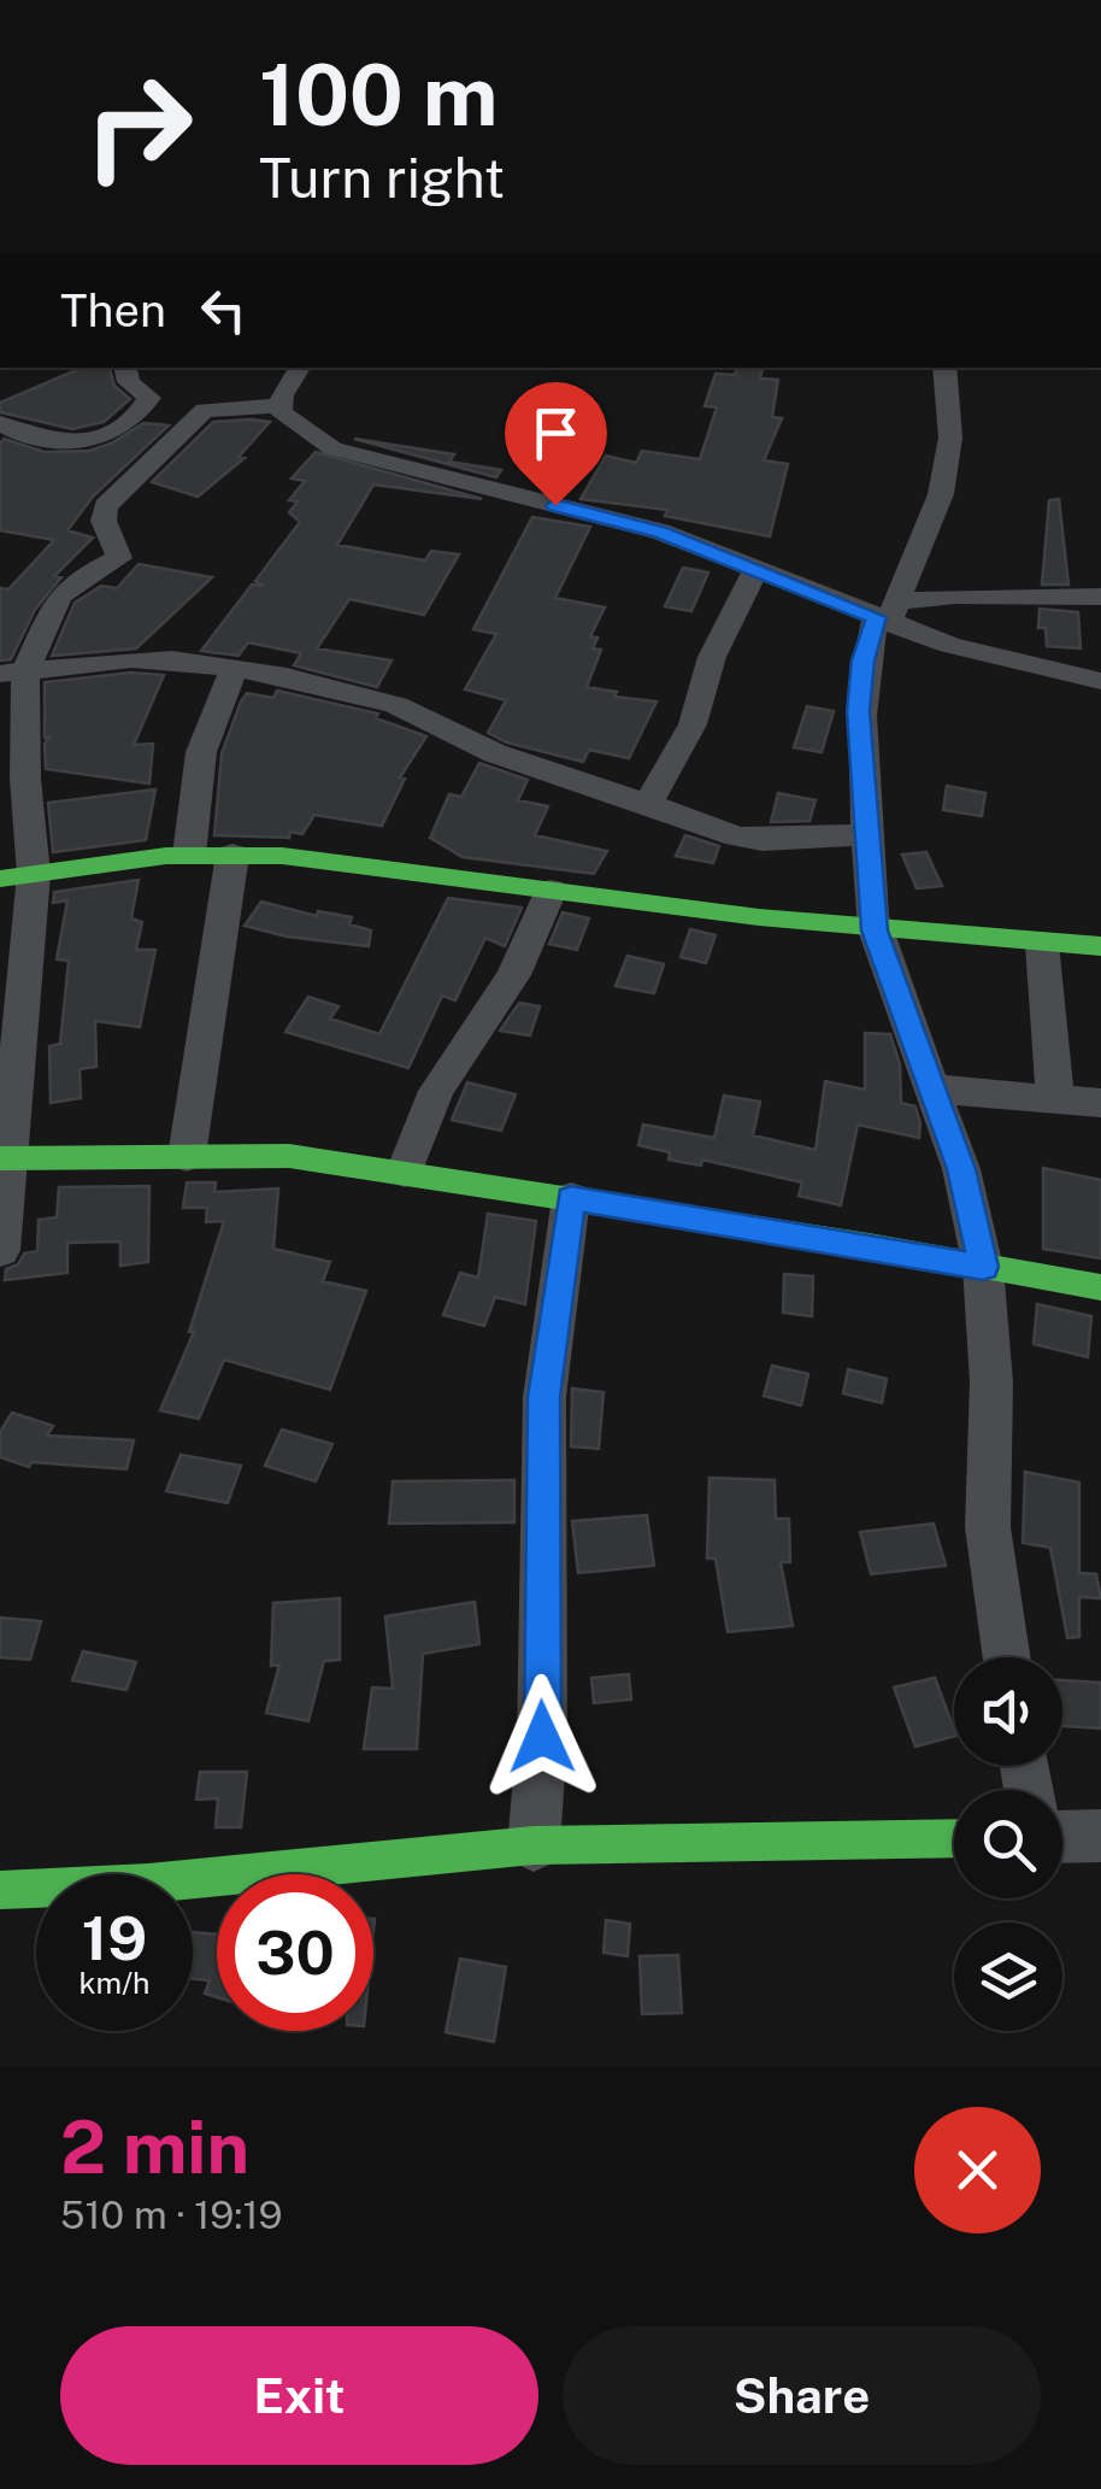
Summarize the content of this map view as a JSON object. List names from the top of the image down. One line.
{"page":{"turn":["100 m","Turn right"],"then":"Then","speed":"19 km/h","limit":"30","heading":["2 min","510 m · 19:19"],"buttons":["Exit","Share"]}}
